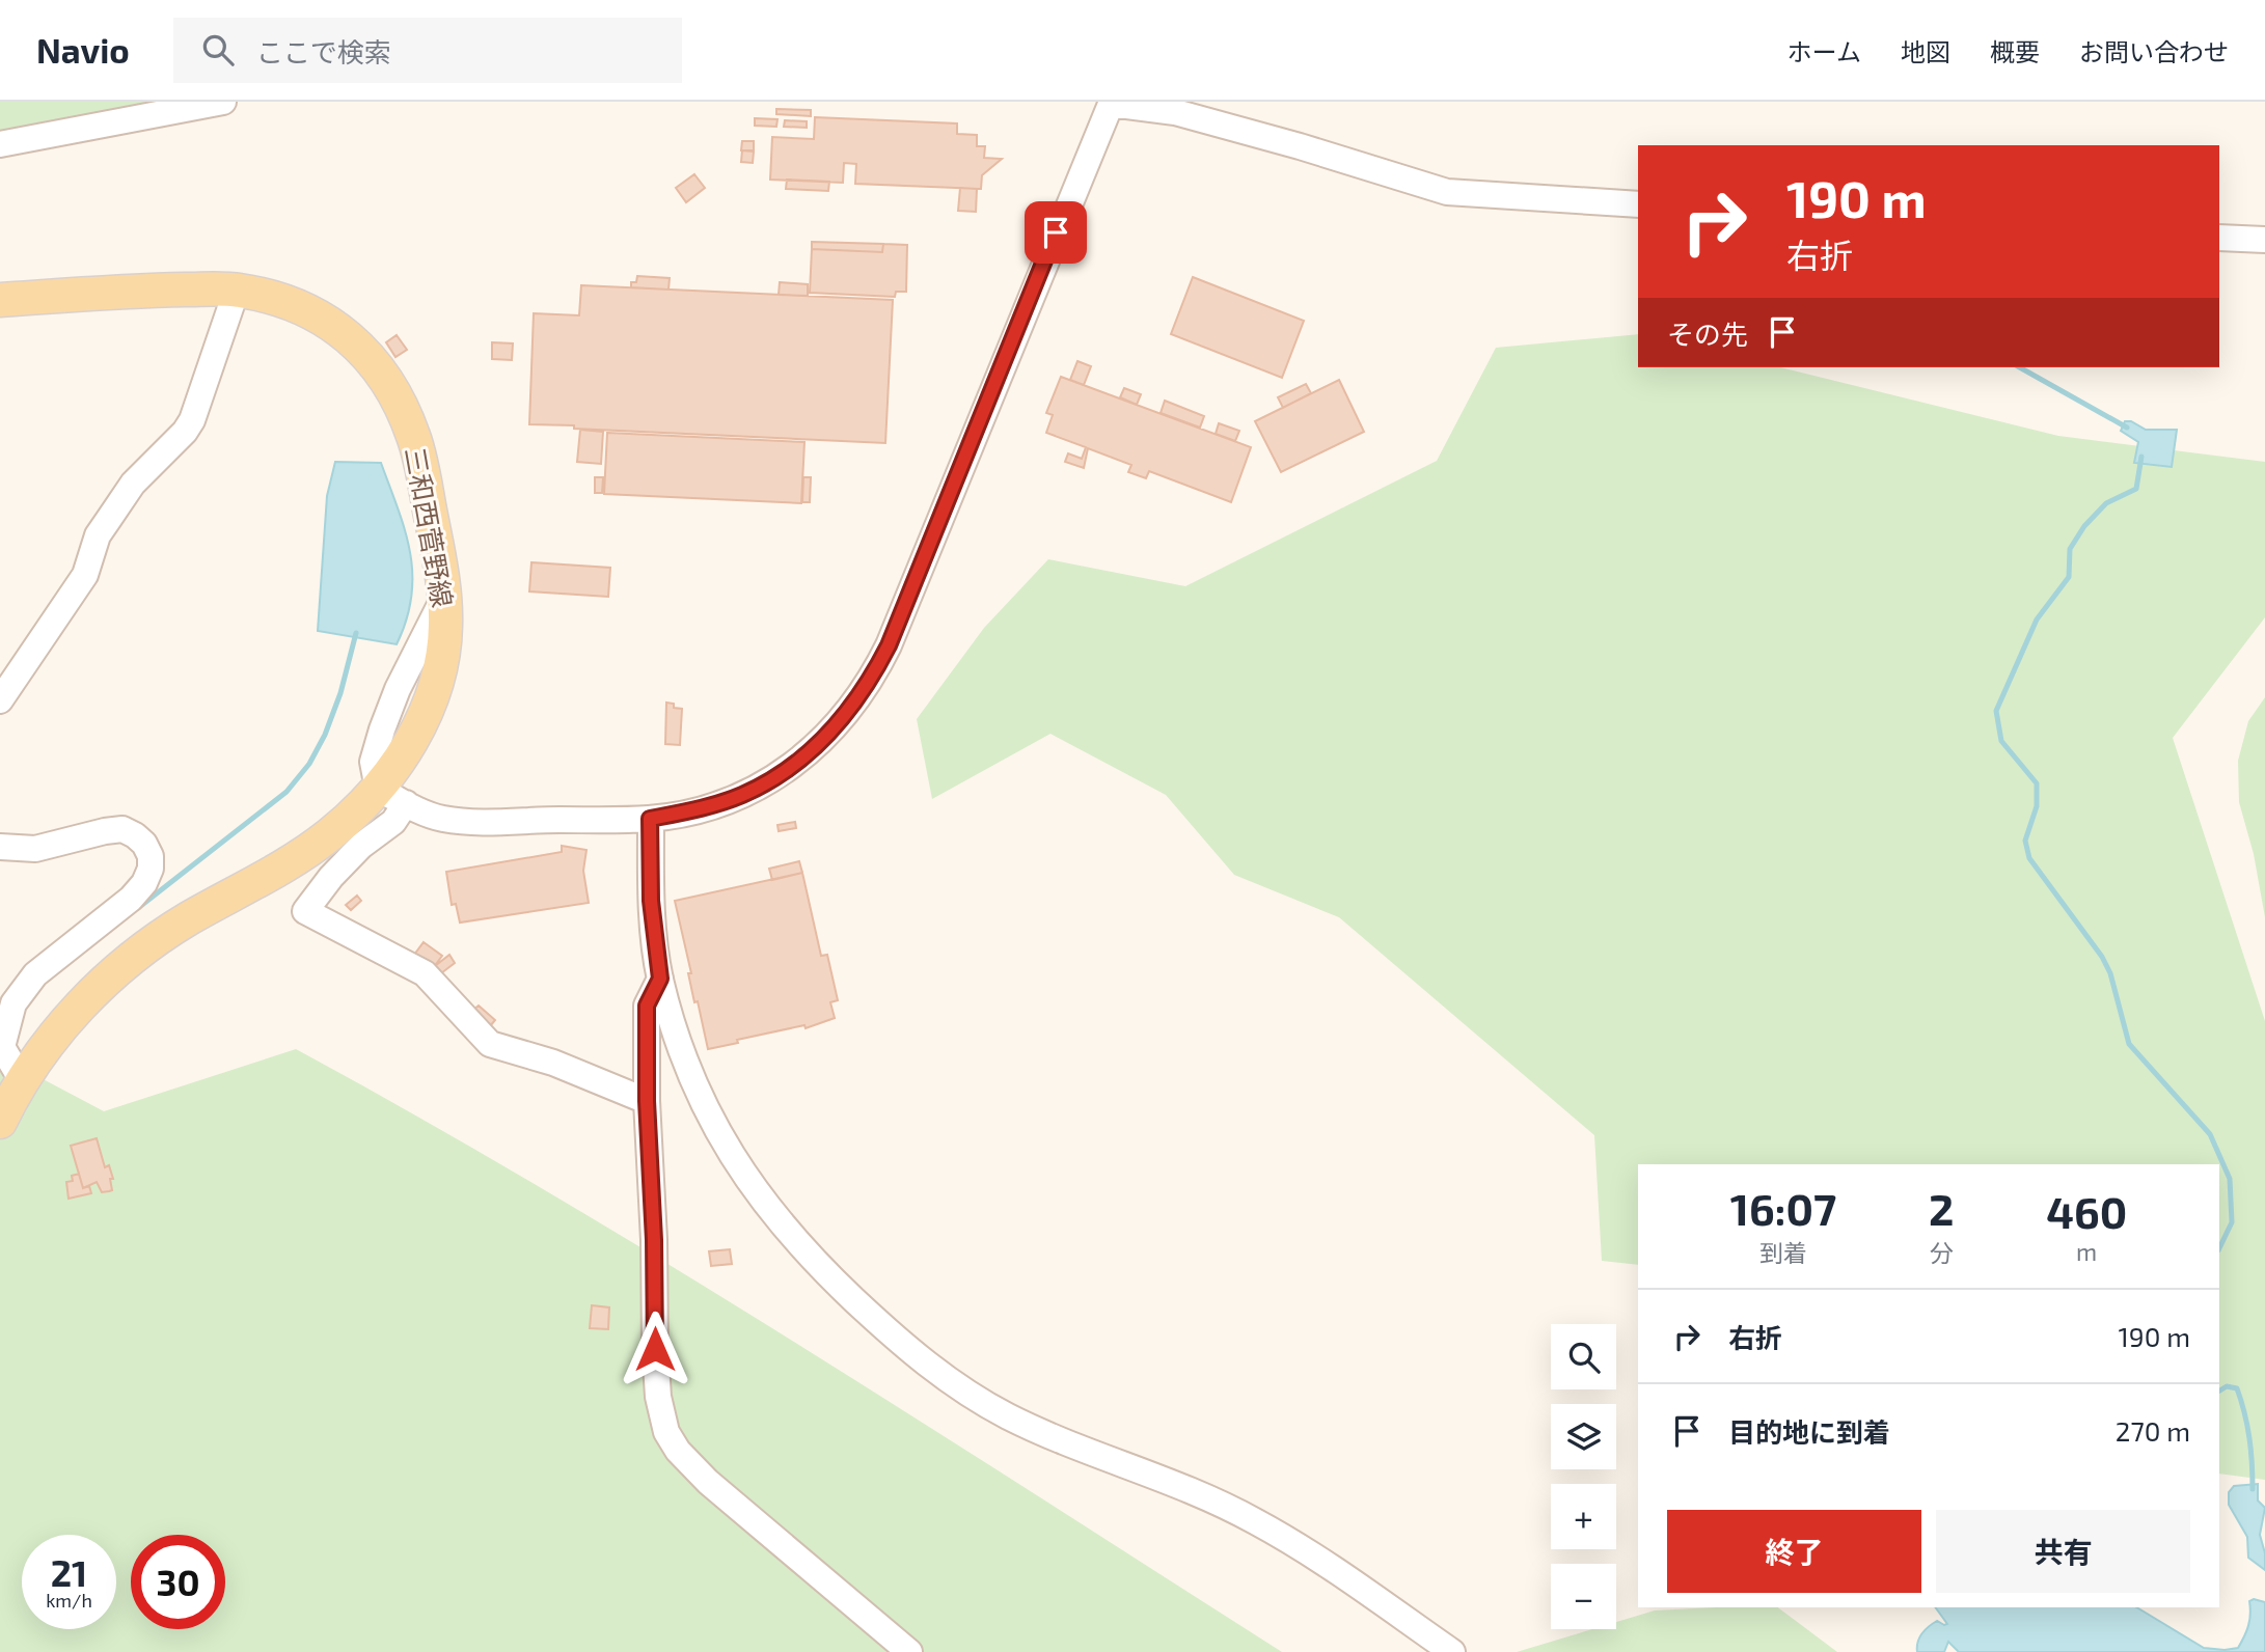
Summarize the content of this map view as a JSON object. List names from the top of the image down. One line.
{"streets":{"main road":["三和西菅野線"]},"page":{"header":"Navio","search":"ここで検索","nav":["ホーム","地図","概要","お問い合わせ"],"turn":["190 m","右折"],"then":"その先","eta":["16:07","到着","2","分","460","m"],"list":[{"name":"右折","value":"190 m"},{"name":"目的地に到着","value":"270 m"}],"map_buttons":["+","−"],"buttons":["終了","共有"],"speed":"21 km/h","limit":"30"}}
